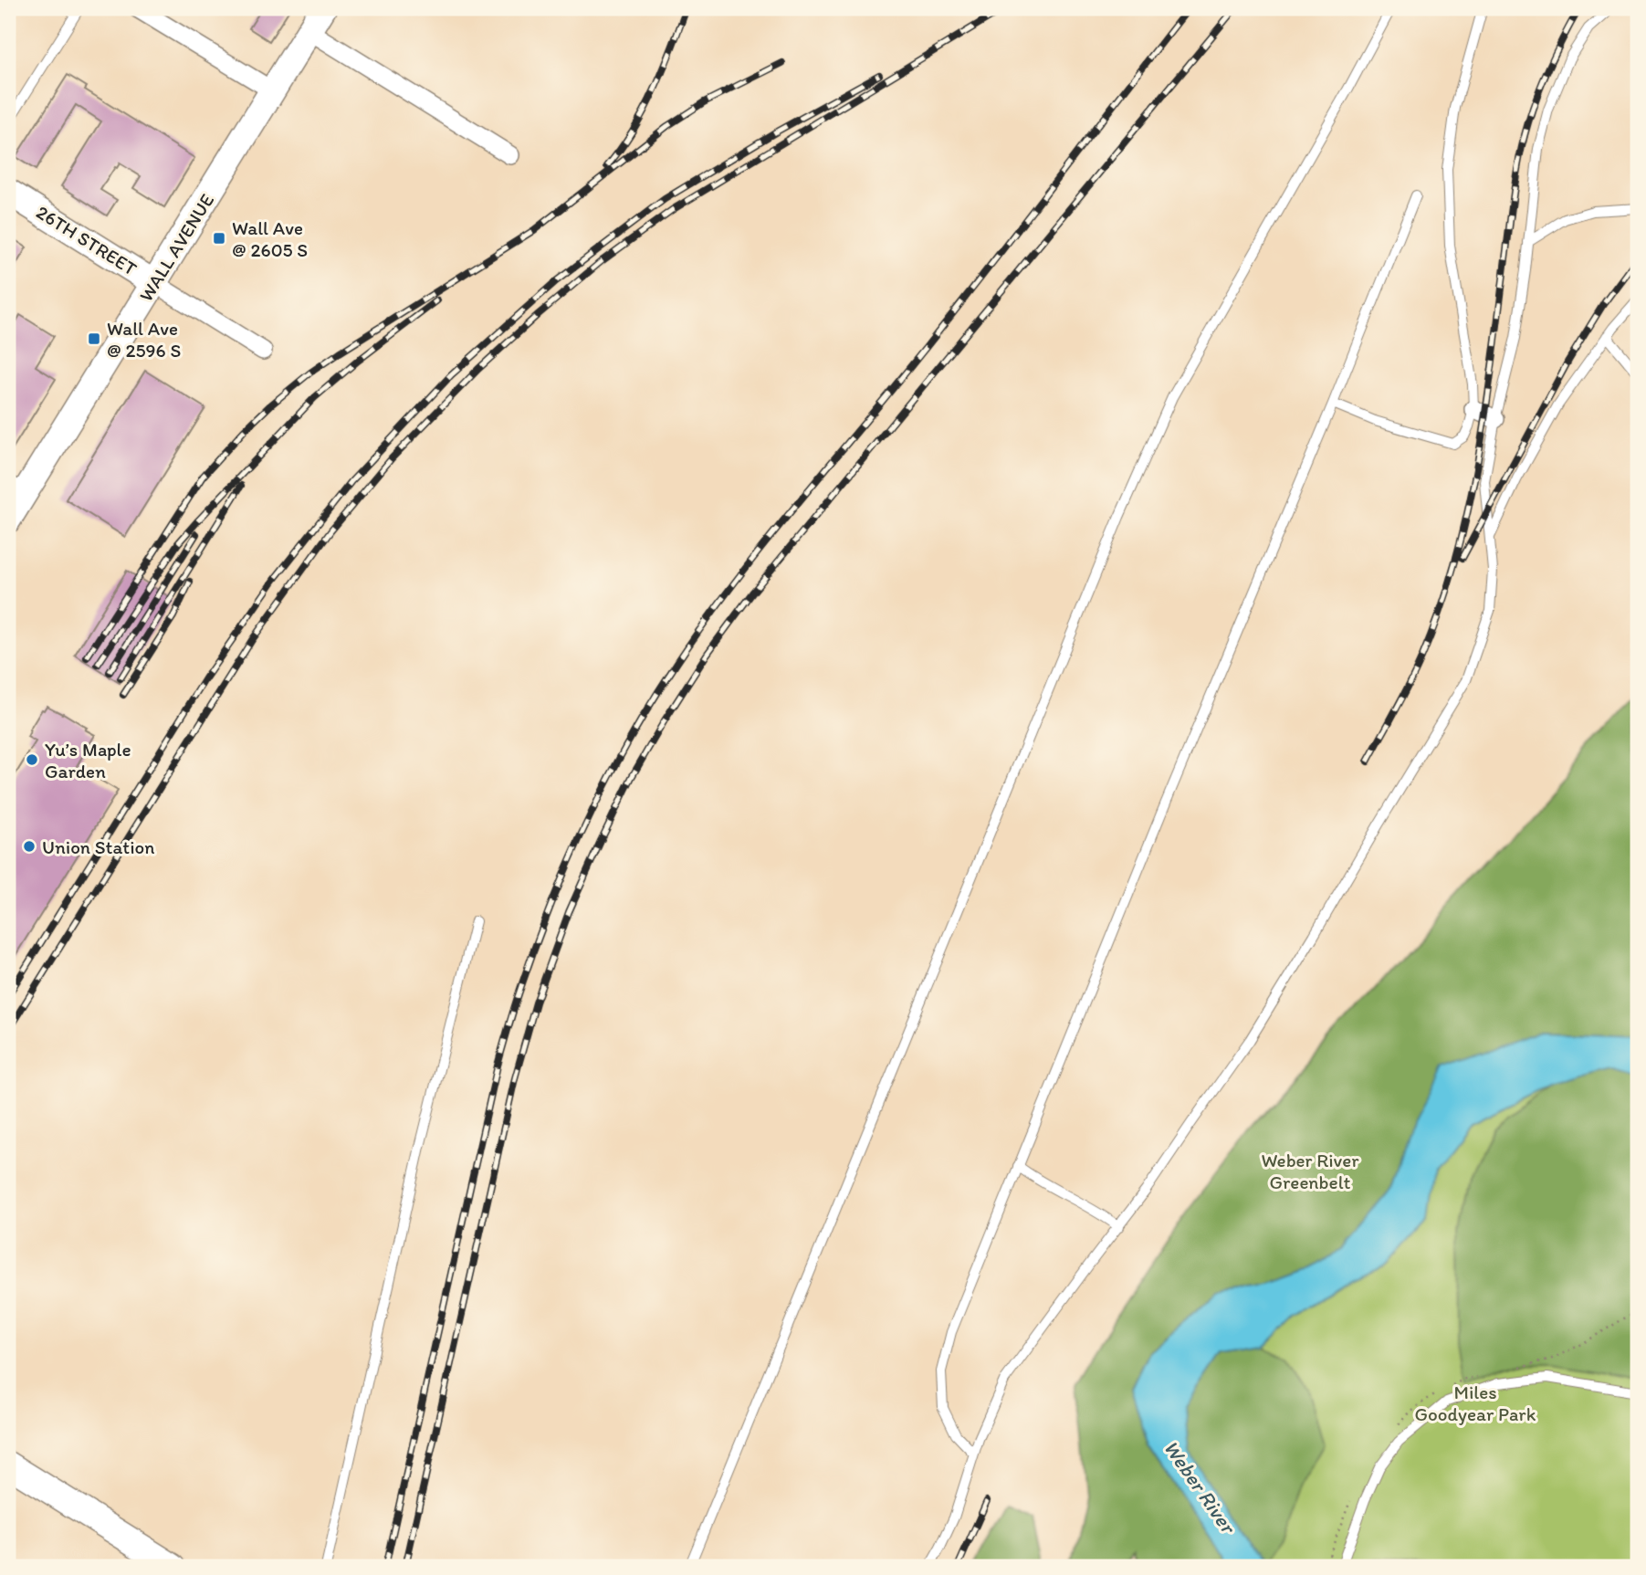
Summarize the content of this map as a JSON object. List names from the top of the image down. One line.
{"streets":{"main road":["26TH STREET","WALL AVENUE"]},"crossings":[["26TH STREET","WALL AVENUE"]],"water":["Weber River"],"parks":["Weber River Greenbelt","Miles Goodyear Park"],"places":{"transit":["Wall Ave @ 2605 S","Wall Ave @ 2596 S"],"other":["Yu’s Maple Garden","Union Station"]}}
